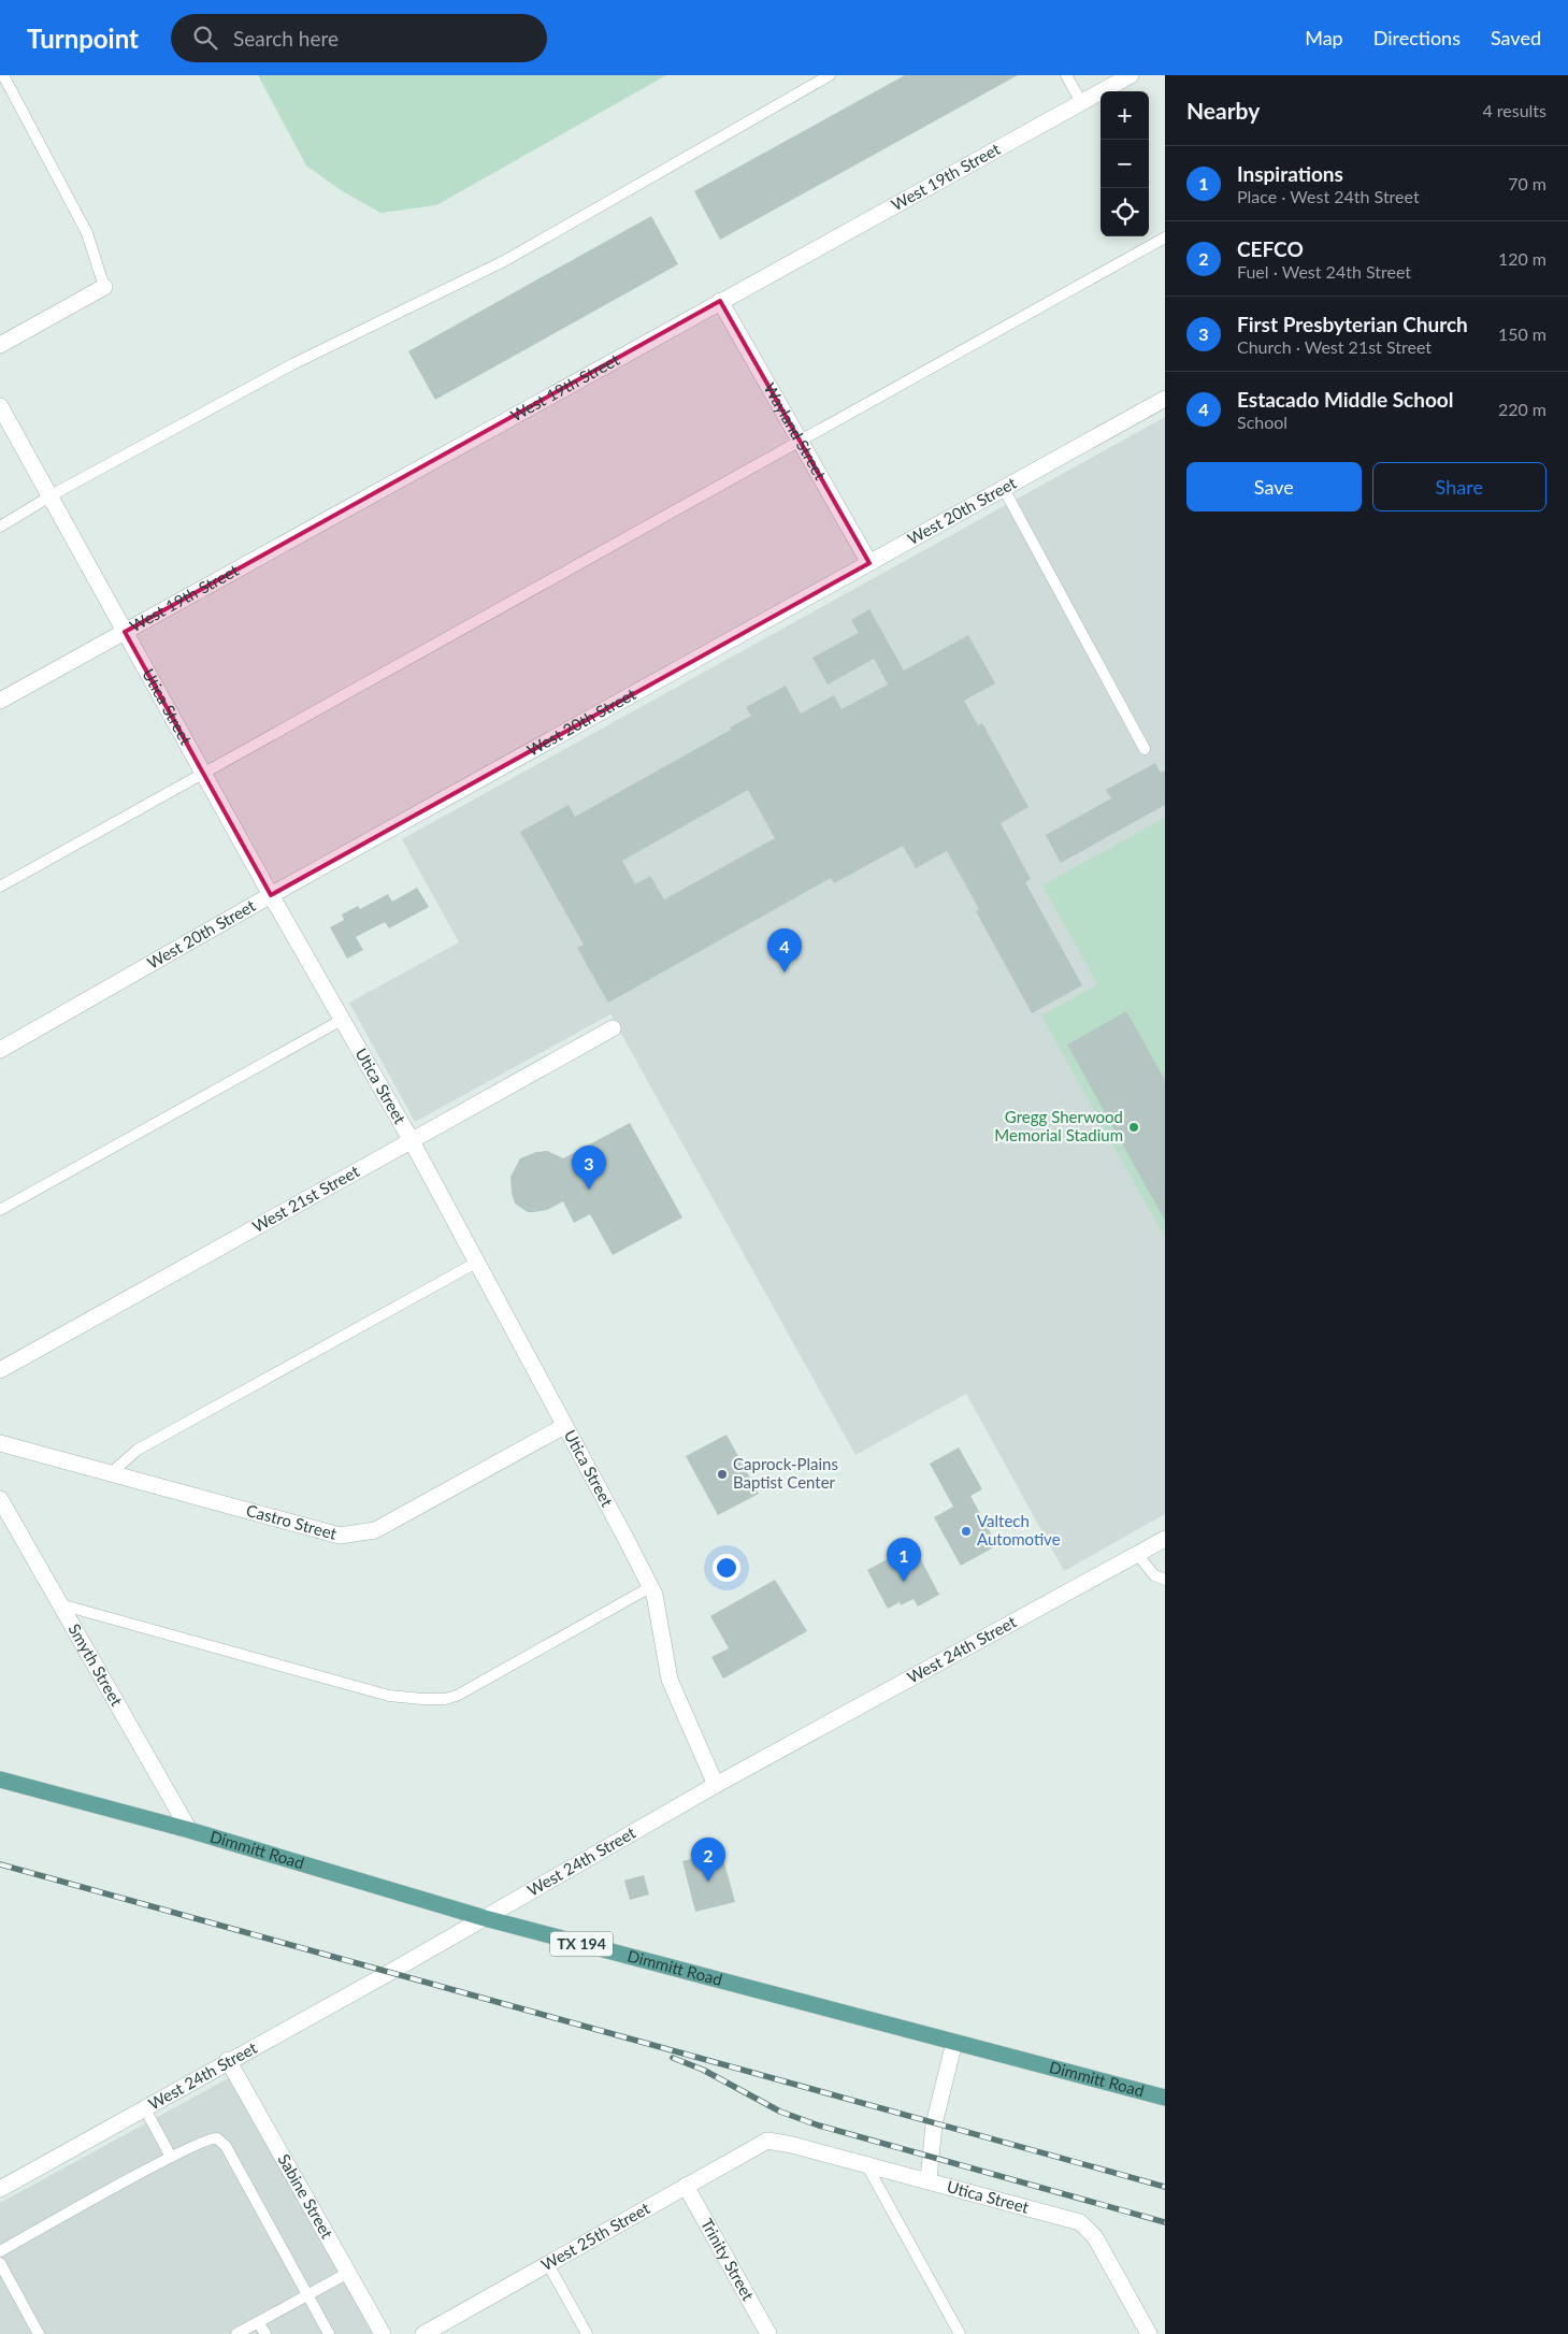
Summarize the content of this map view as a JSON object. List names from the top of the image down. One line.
{"streets":{"main road":["Dimmitt Road","TX 194"],"street":["West 19th Street","Wayland Street","West 20th Street","Utica Street","West 21st Street","Castro Street","West 24th Street","Smyth Street","Sabine Street","West 25th Street","Trinity Street"]},"crossings":[["West 19th Street","Wayland Street"],["West 19th Street","Utica Street"],["Wayland Street","West 20th Street"],["West 20th Street","Utica Street"],["Utica Street","West 21st Street"],["Utica Street","Castro Street"],["Utica Street","West 24th Street"],["Utica Street","West 25th Street"],["West 24th Street","Dimmitt Road"],["West 24th Street","Sabine Street"],["Smyth Street","Dimmitt Road"],["West 25th Street","Trinity Street"]],"places":["Gregg Sherwood Memorial Stadium","Caprock-Plains Baptist Center","Valtech Automotive"],"page":{"header":"Turnpoint","search":"Search here","nav":["Map","Directions","Saved"],"heading":["Nearby","4 results"],"map_buttons":["+","−"],"list":[{"mark":"1","name":"Inspirations","note":"Place · West 24th Street","value":"70 m"},{"mark":"2","name":"CEFCO","note":"Fuel · West 24th Street","value":"120 m"},{"mark":"3","name":"First Presbyterian Church","note":"Church · West 21st Street","value":"150 m"},{"mark":"4","name":"Estacado Middle School","note":"School","value":"220 m"}],"buttons":["Save","Share"],"pins":["4","3","1","2"]}}
